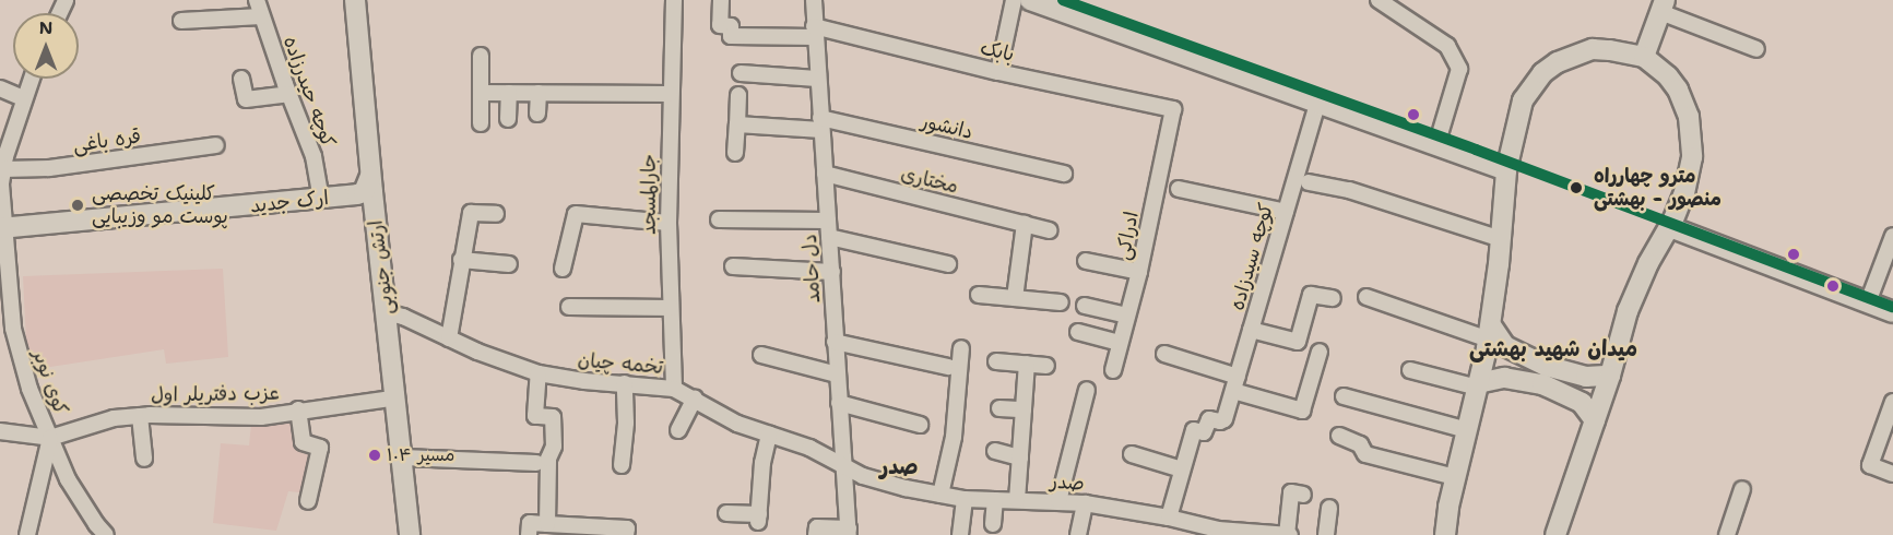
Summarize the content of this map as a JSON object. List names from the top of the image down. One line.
{"streets":{"main road":["ارک جدید","ارتش جنوبی"],"street":["بابک","کوچه حیدرزاده","دانشور","قره باغی","مختاری","جارالمسجد","ادراکی","کوچه سیدزاده","دل حامد","تخمه چیان","کوی نوبر","عزب دفتریلر اول","صدر"]},"crossings":[["بابک","ادراکی"],["بابک","دل حامد"],["کوچه حیدرزاده","ارک جدید"],["دانشور","دل حامد"],["قره باغی","کوی نوبر"],["مختاری","دل حامد"],["جارالمسجد","تخمه چیان"],["ارک جدید","ارتش جنوبی"],["ارک جدید","کوی نوبر"],["ارتش جنوبی","تخمه چیان"],["ارتش جنوبی","عزب دفتریلر اول"],["دل حامد","تخمه چیان"],["دل حامد","صدر"],["تخمه چیان","صدر"],["کوی نوبر","عزب دفتریلر اول"]],"districts":["میدان شهید بهشتی","صدر"],"places":["مترو چهارراه منصور - بهشتی","کلینیک تخصصی پوست مو وزیبایی","مسیر ۱۰۴"],"north":"top"}
